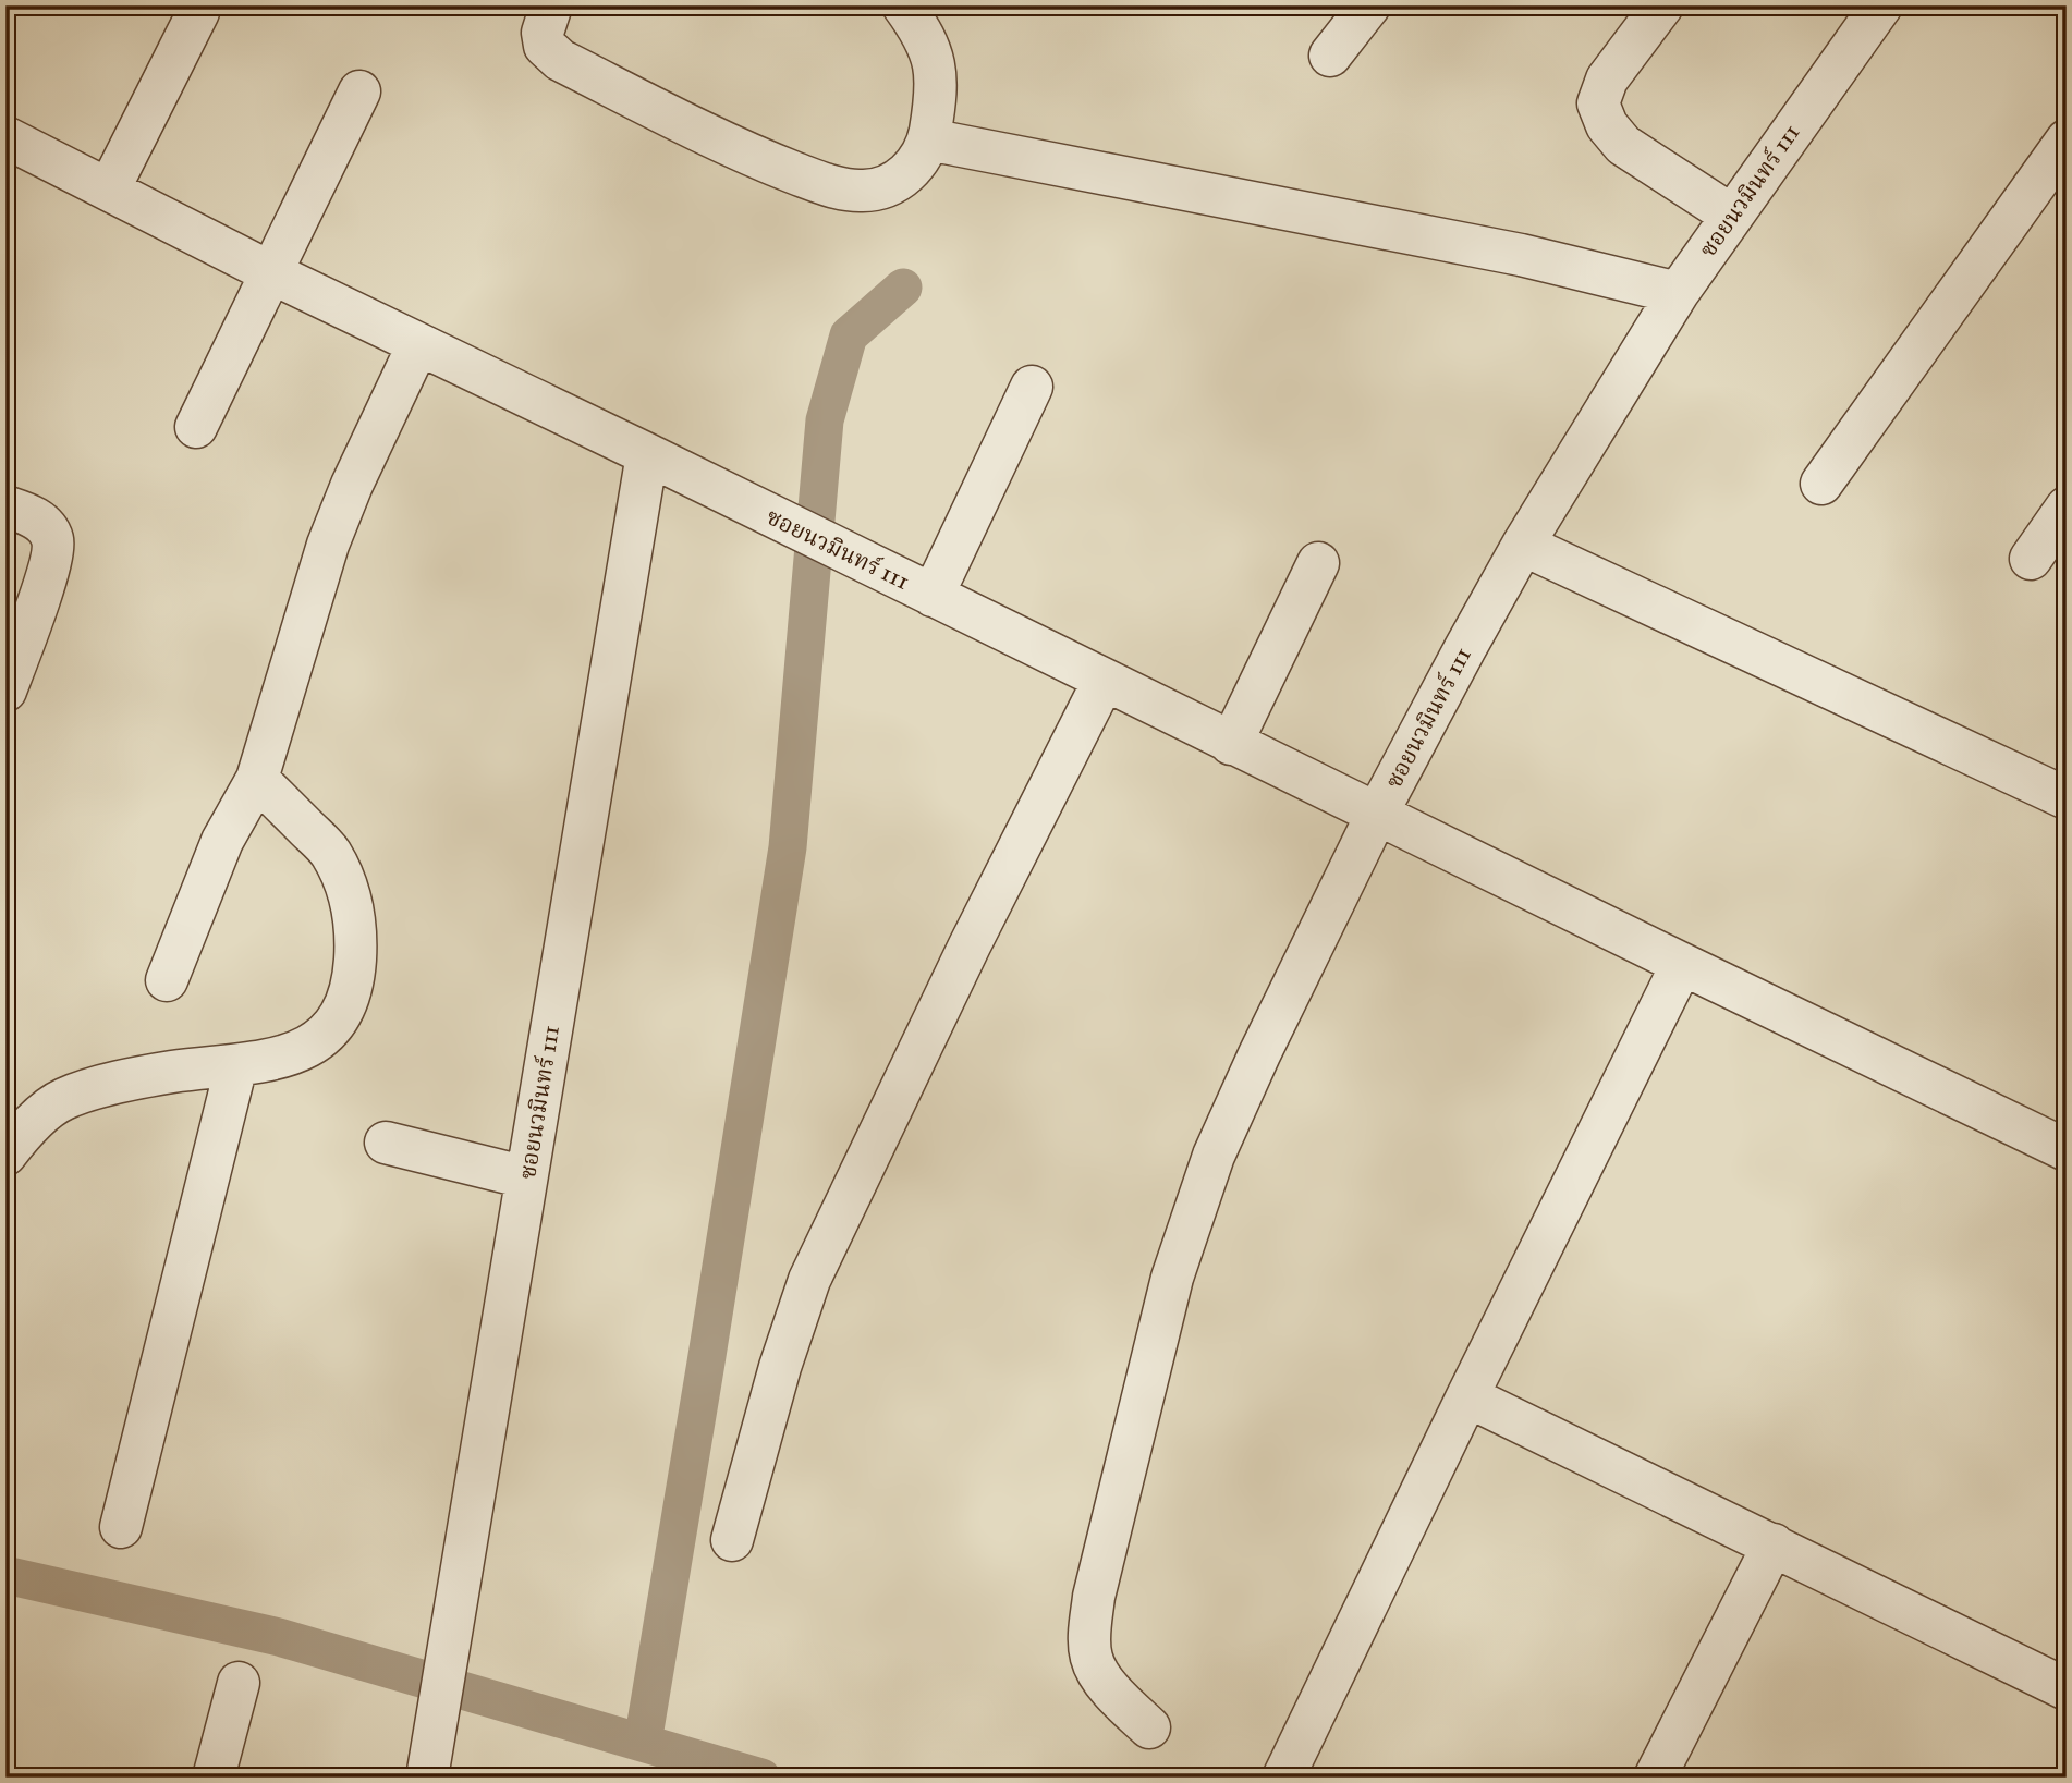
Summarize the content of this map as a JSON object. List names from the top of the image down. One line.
{"streets":{"street":["ซอยนวมินทร์ 111"]}}
